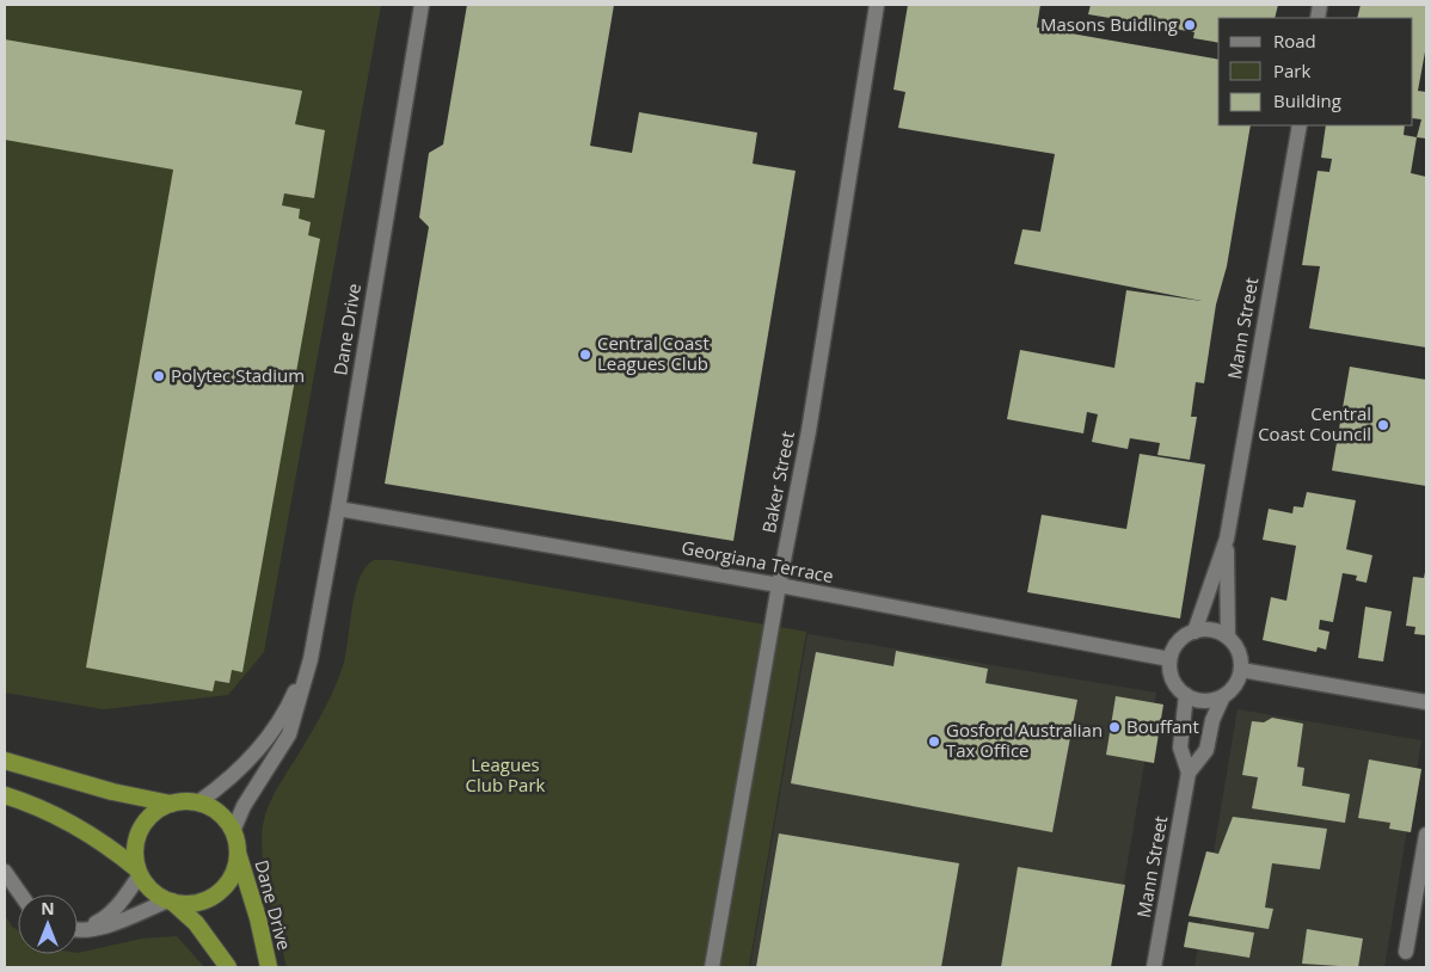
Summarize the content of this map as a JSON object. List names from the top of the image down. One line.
{"streets":{"highway":["Dane Drive"],"street":["Mann Street","Baker Street","Georgiana Terrace"]},"crossings":[["Mann Street","Georgiana Terrace"],["Dane Drive","Georgiana Terrace"],["Baker Street","Georgiana Terrace"]],"parks":["Leagues Club Park"],"places":["Masons Buidling","Central Coast Leagues Club","Polytec Stadium","Central Coast Council","Bouffant","Gosford Australian Tax Office"],"legend":["Road","Park","Building"],"north":"top"}
